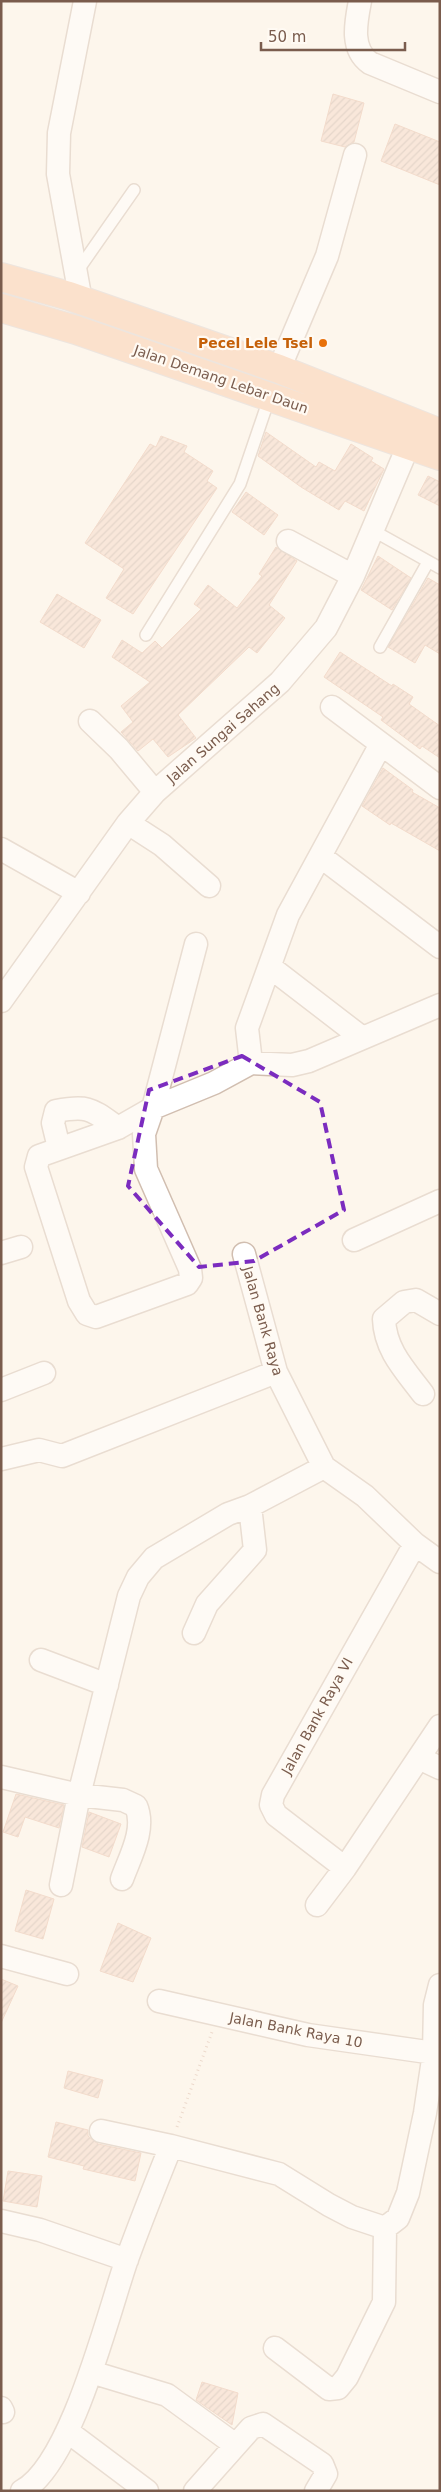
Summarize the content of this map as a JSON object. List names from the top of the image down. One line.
{"streets":{"highway":["Jalan Demang Lebar Daun"],"street":["Jalan Sungai Sahang","Jalan Bank Raya","Jalan Bank Raya VI","Jalan Bank Raya 10"]},"crossings":[["Jalan Demang Lebar Daun","Jalan Sungai Sahang"],["Jalan Bank Raya","Jalan Bank Raya VI"]],"places":["Pecel Lele Tsel"],"scale_bar":"50 m"}
